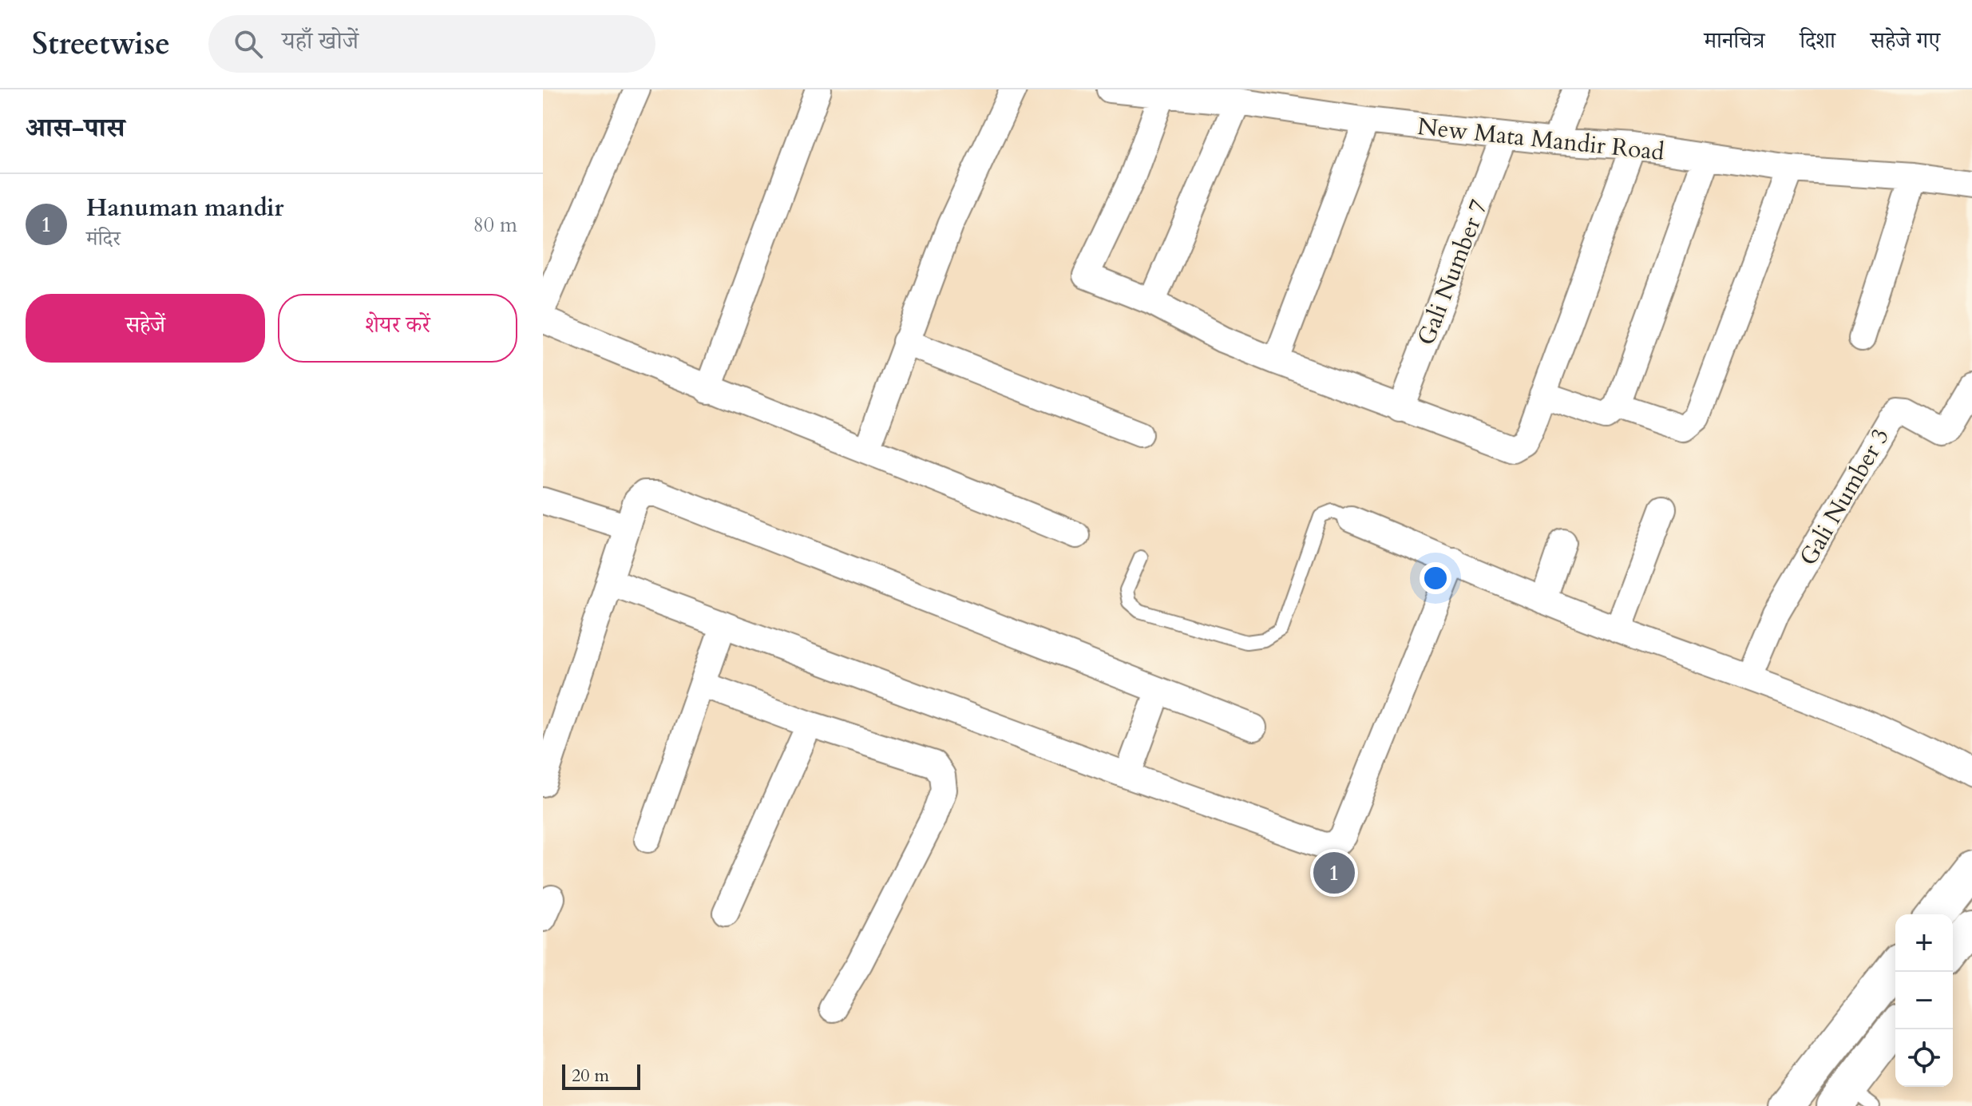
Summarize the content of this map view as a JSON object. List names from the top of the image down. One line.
{"streets":{"street":["New Mata Mandir Road","Gali Number 7","Gali Number 3"]},"crossings":[["New Mata Mandir Road","Gali Number 7"]],"scale_bar":"20 m","page":{"header":"Streetwise","search":"यहाँ खोजें","nav":["मानचित्र","दिशा","सहेजे गए"],"heading":"आस-पास","list":[{"mark":"1","name":"Hanuman mandir","note":"मंदिर","value":"80 m"}],"buttons":["सहेजें","शेयर करें"],"pins":"1","map_buttons":["+","−"],"scale":"20 m"}}
